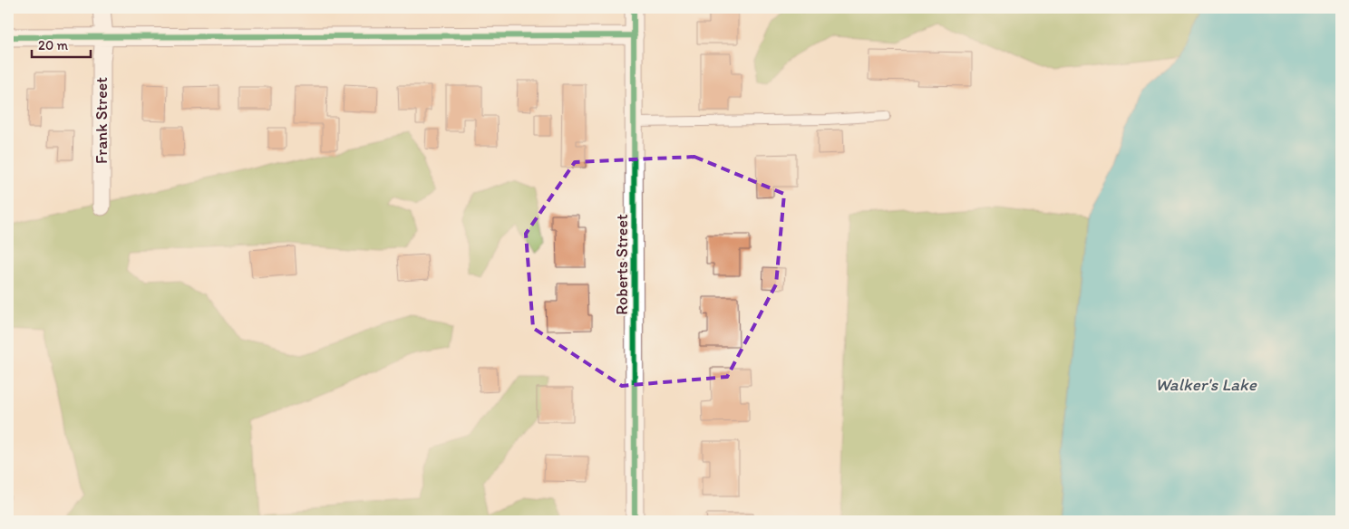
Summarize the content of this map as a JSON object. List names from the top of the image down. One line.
{"streets":{"street":["Frank Street","Roberts Street"]},"water":["Walker's Lake"],"scale_bar":"20 m"}
